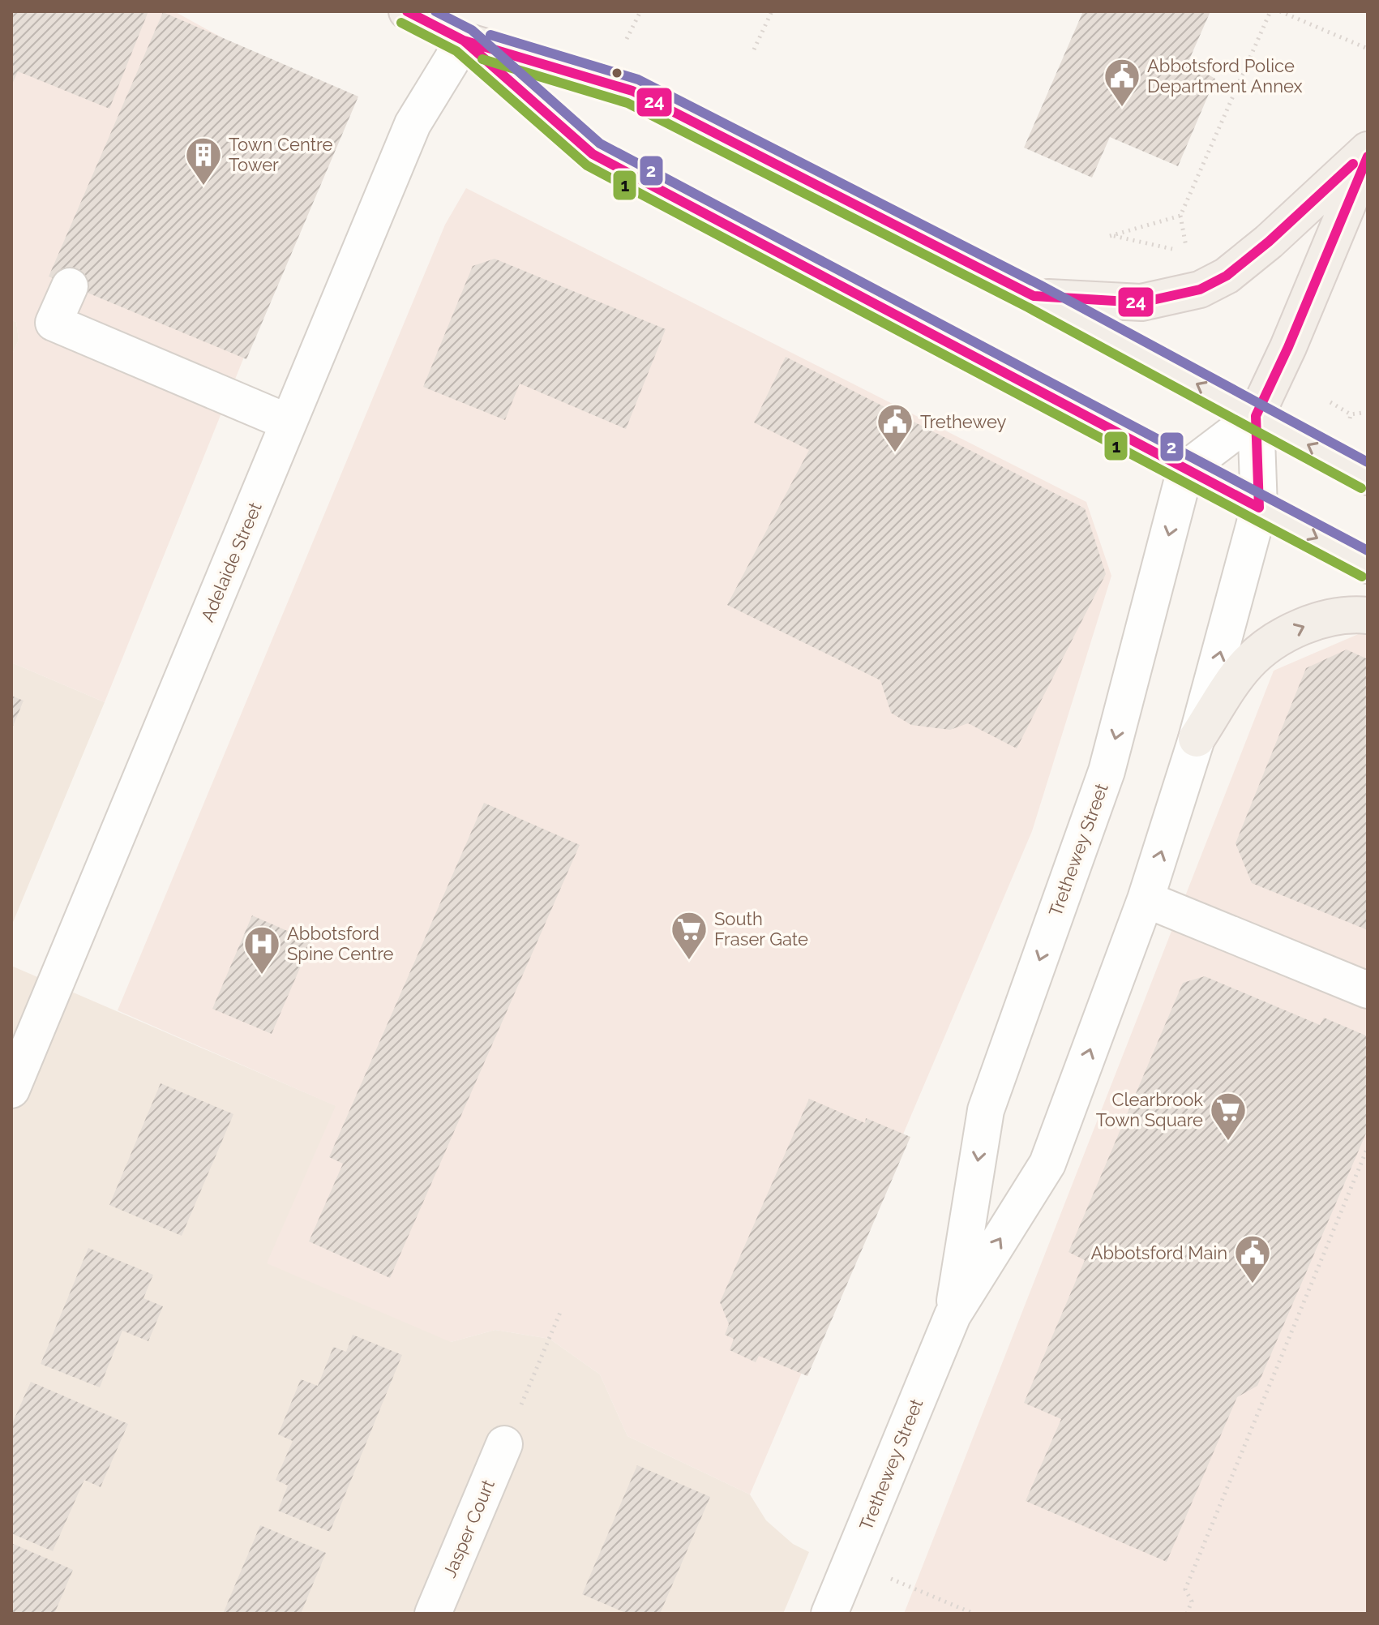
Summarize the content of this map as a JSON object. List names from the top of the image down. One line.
{"streets":{"main road":["Trethewey Street"],"street":["Adelaide Street","Jasper Court"]},"places":{"public building":["Abbotsford Police Department Annex","Trethewey","Abbotsford Main"],"building":["Town Centre Tower"],"supermarket":["South Fraser Gate","Clearbrook Town Square"],"hospital":["Abbotsford Spine Centre"]},"lines":["transit line 24","transit line 2","transit line 1"]}
